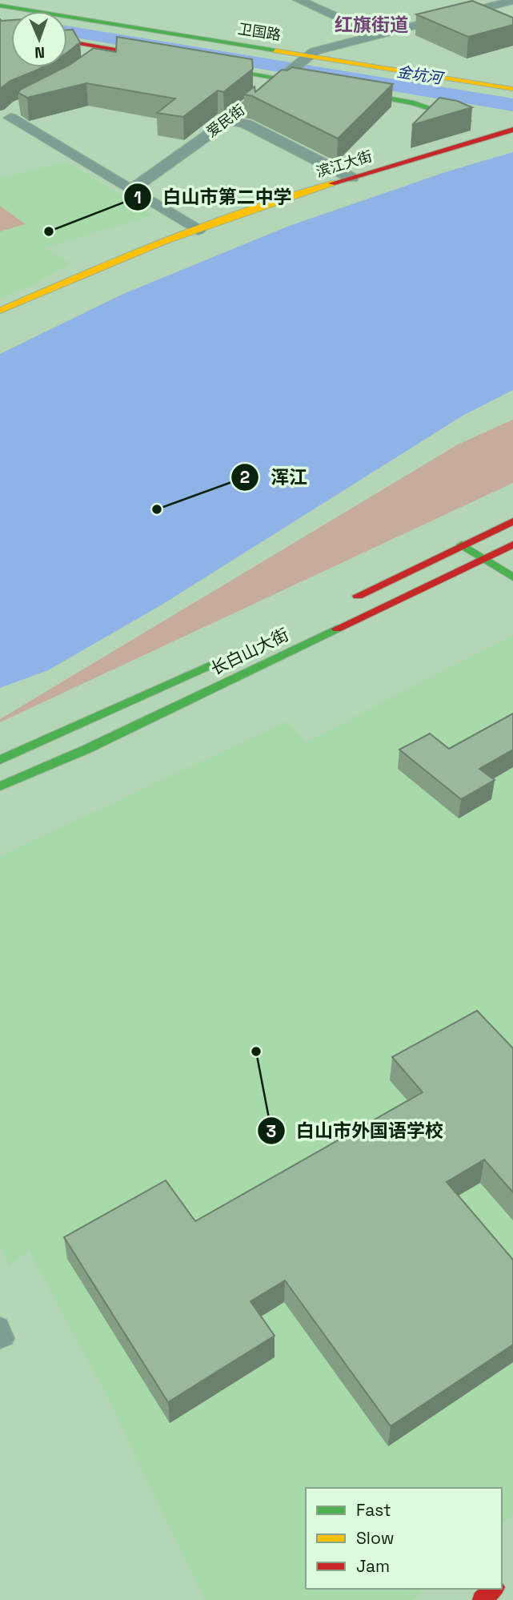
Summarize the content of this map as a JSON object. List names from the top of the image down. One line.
{"streets":{"street":["卫国路","爱民街","滨江大街","长白山大街"]},"crossings":[["卫国路","爱民街"]],"districts":["红旗街道"],"water":["金坑河"],"places":["白山市第二中学","浑江","白山市外国语学校"],"legend":["Fast","Slow","Jam"],"north":"bottom"}
